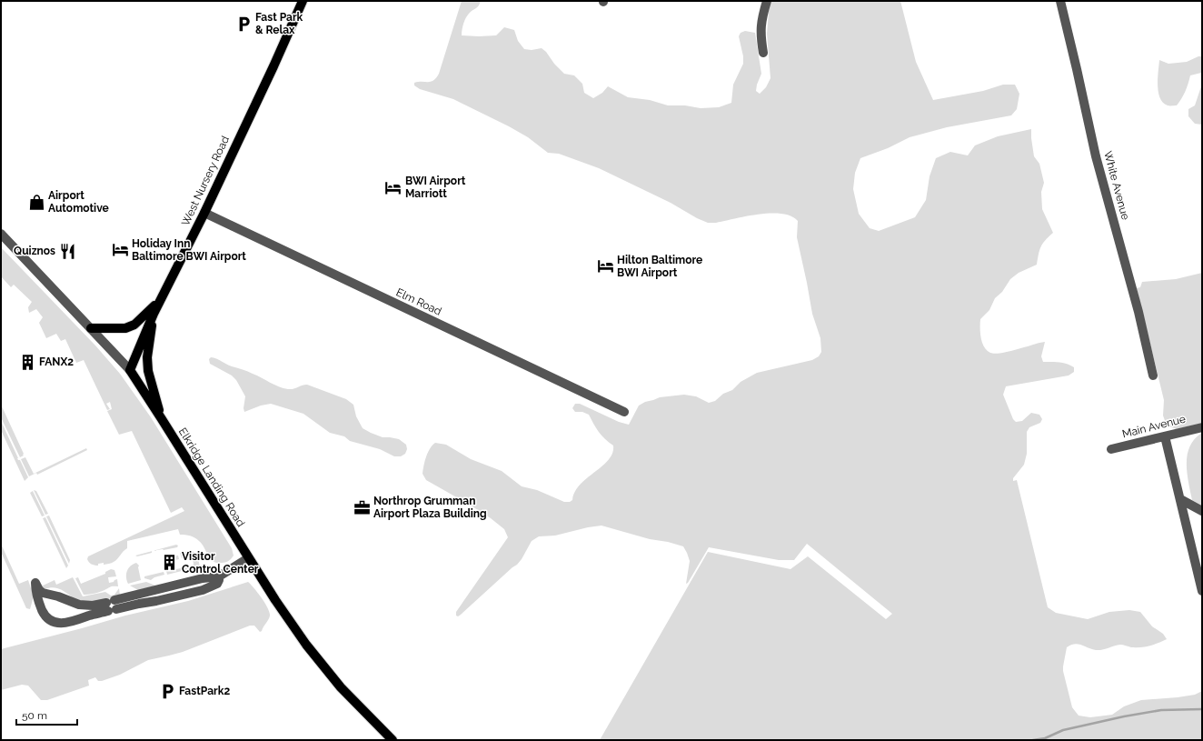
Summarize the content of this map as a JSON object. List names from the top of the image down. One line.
{"streets":{"main road":["West Nursery Road","Elkridge Landing Road"],"street":["White Avenue","Elm Road","Main Avenue"]},"crossings":[["West Nursery Road","Elm Road"],["West Nursery Road","Elkridge Landing Road"]],"places":{"parking":["Fast Park & Relax","FastPark2"],"hotel":["BWI Airport Marriott","Holiday Inn Baltimore BWI Airport","Hilton Baltimore BWI Airport"],"shop":["Airport Automotive"],"restaurant":["Quiznos"],"building":["FANX2","Visitor Control Center"],"office":["Northrop Grumman Airport Plaza Building"]},"scale_bar":"50 m"}
